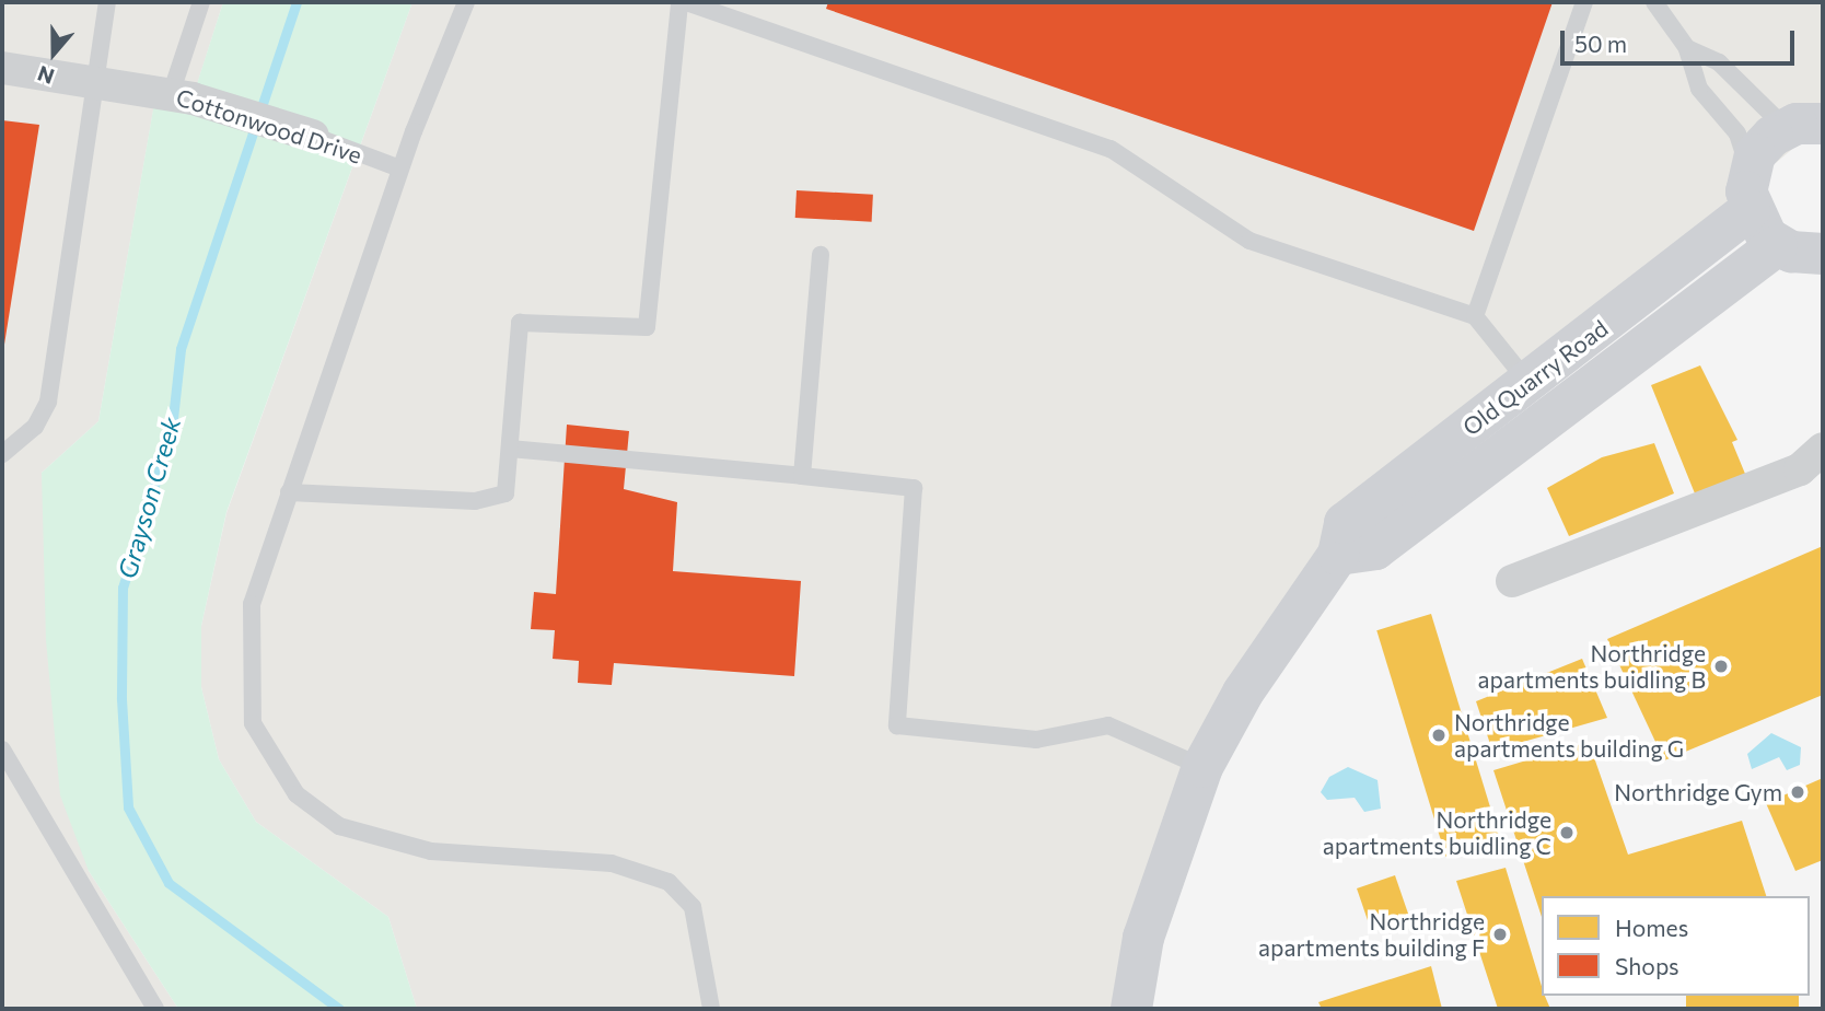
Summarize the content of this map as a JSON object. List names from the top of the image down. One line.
{"streets":{"street":["Cottonwood Drive","Old Quarry Road"]},"water":["Grayson Creek"],"places":["Northridge apartments buidling B","Northridge apartments building G","Northridge Gym","Northridge apartments buidling C","Northridge apartments building F"],"legend":["Homes","Shops"],"scale_bar":"50 m","north":"bottom"}
